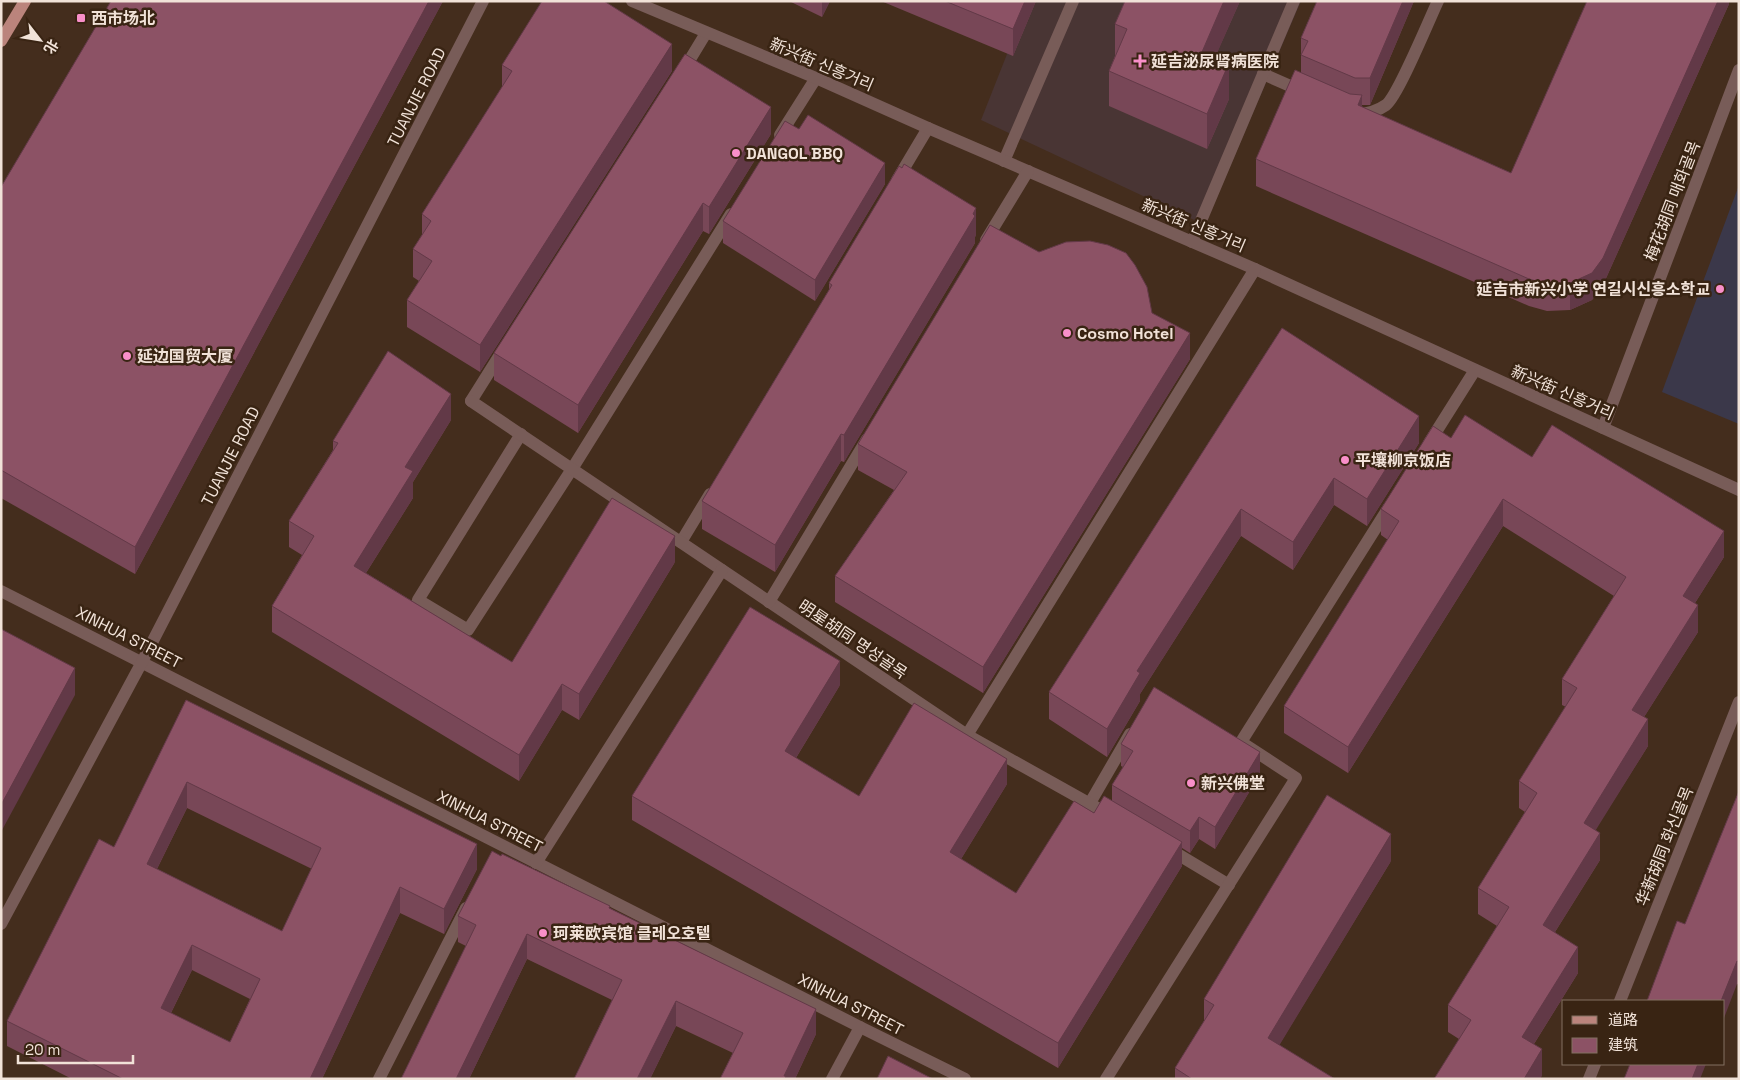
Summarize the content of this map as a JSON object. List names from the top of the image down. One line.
{"streets":{"street":["新兴街 신흥거리","TUANJIE ROAD","梅花胡同 매화골목","XINHUA STREET","明星胡同 명성골목","华新胡同 화신골목"]},"crossings":[["新兴街 신흥거리","梅花胡同 매화골목"],["TUANJIE ROAD","XINHUA STREET"]],"places":{"transit":["西市场北"],"health":["延吉泌尿肾病医院"],"other":["DANGOL BBQ","延吉市新兴小学 연길시신흥소학교","Cosmo Hotel","延边国贸大厦","平壤柳京饭店","新兴佛堂","珂莱欧宾馆 클레오호텔"]},"legend":["道路","建筑"],"scale_bar":"20 m","north":"bottom right"}
